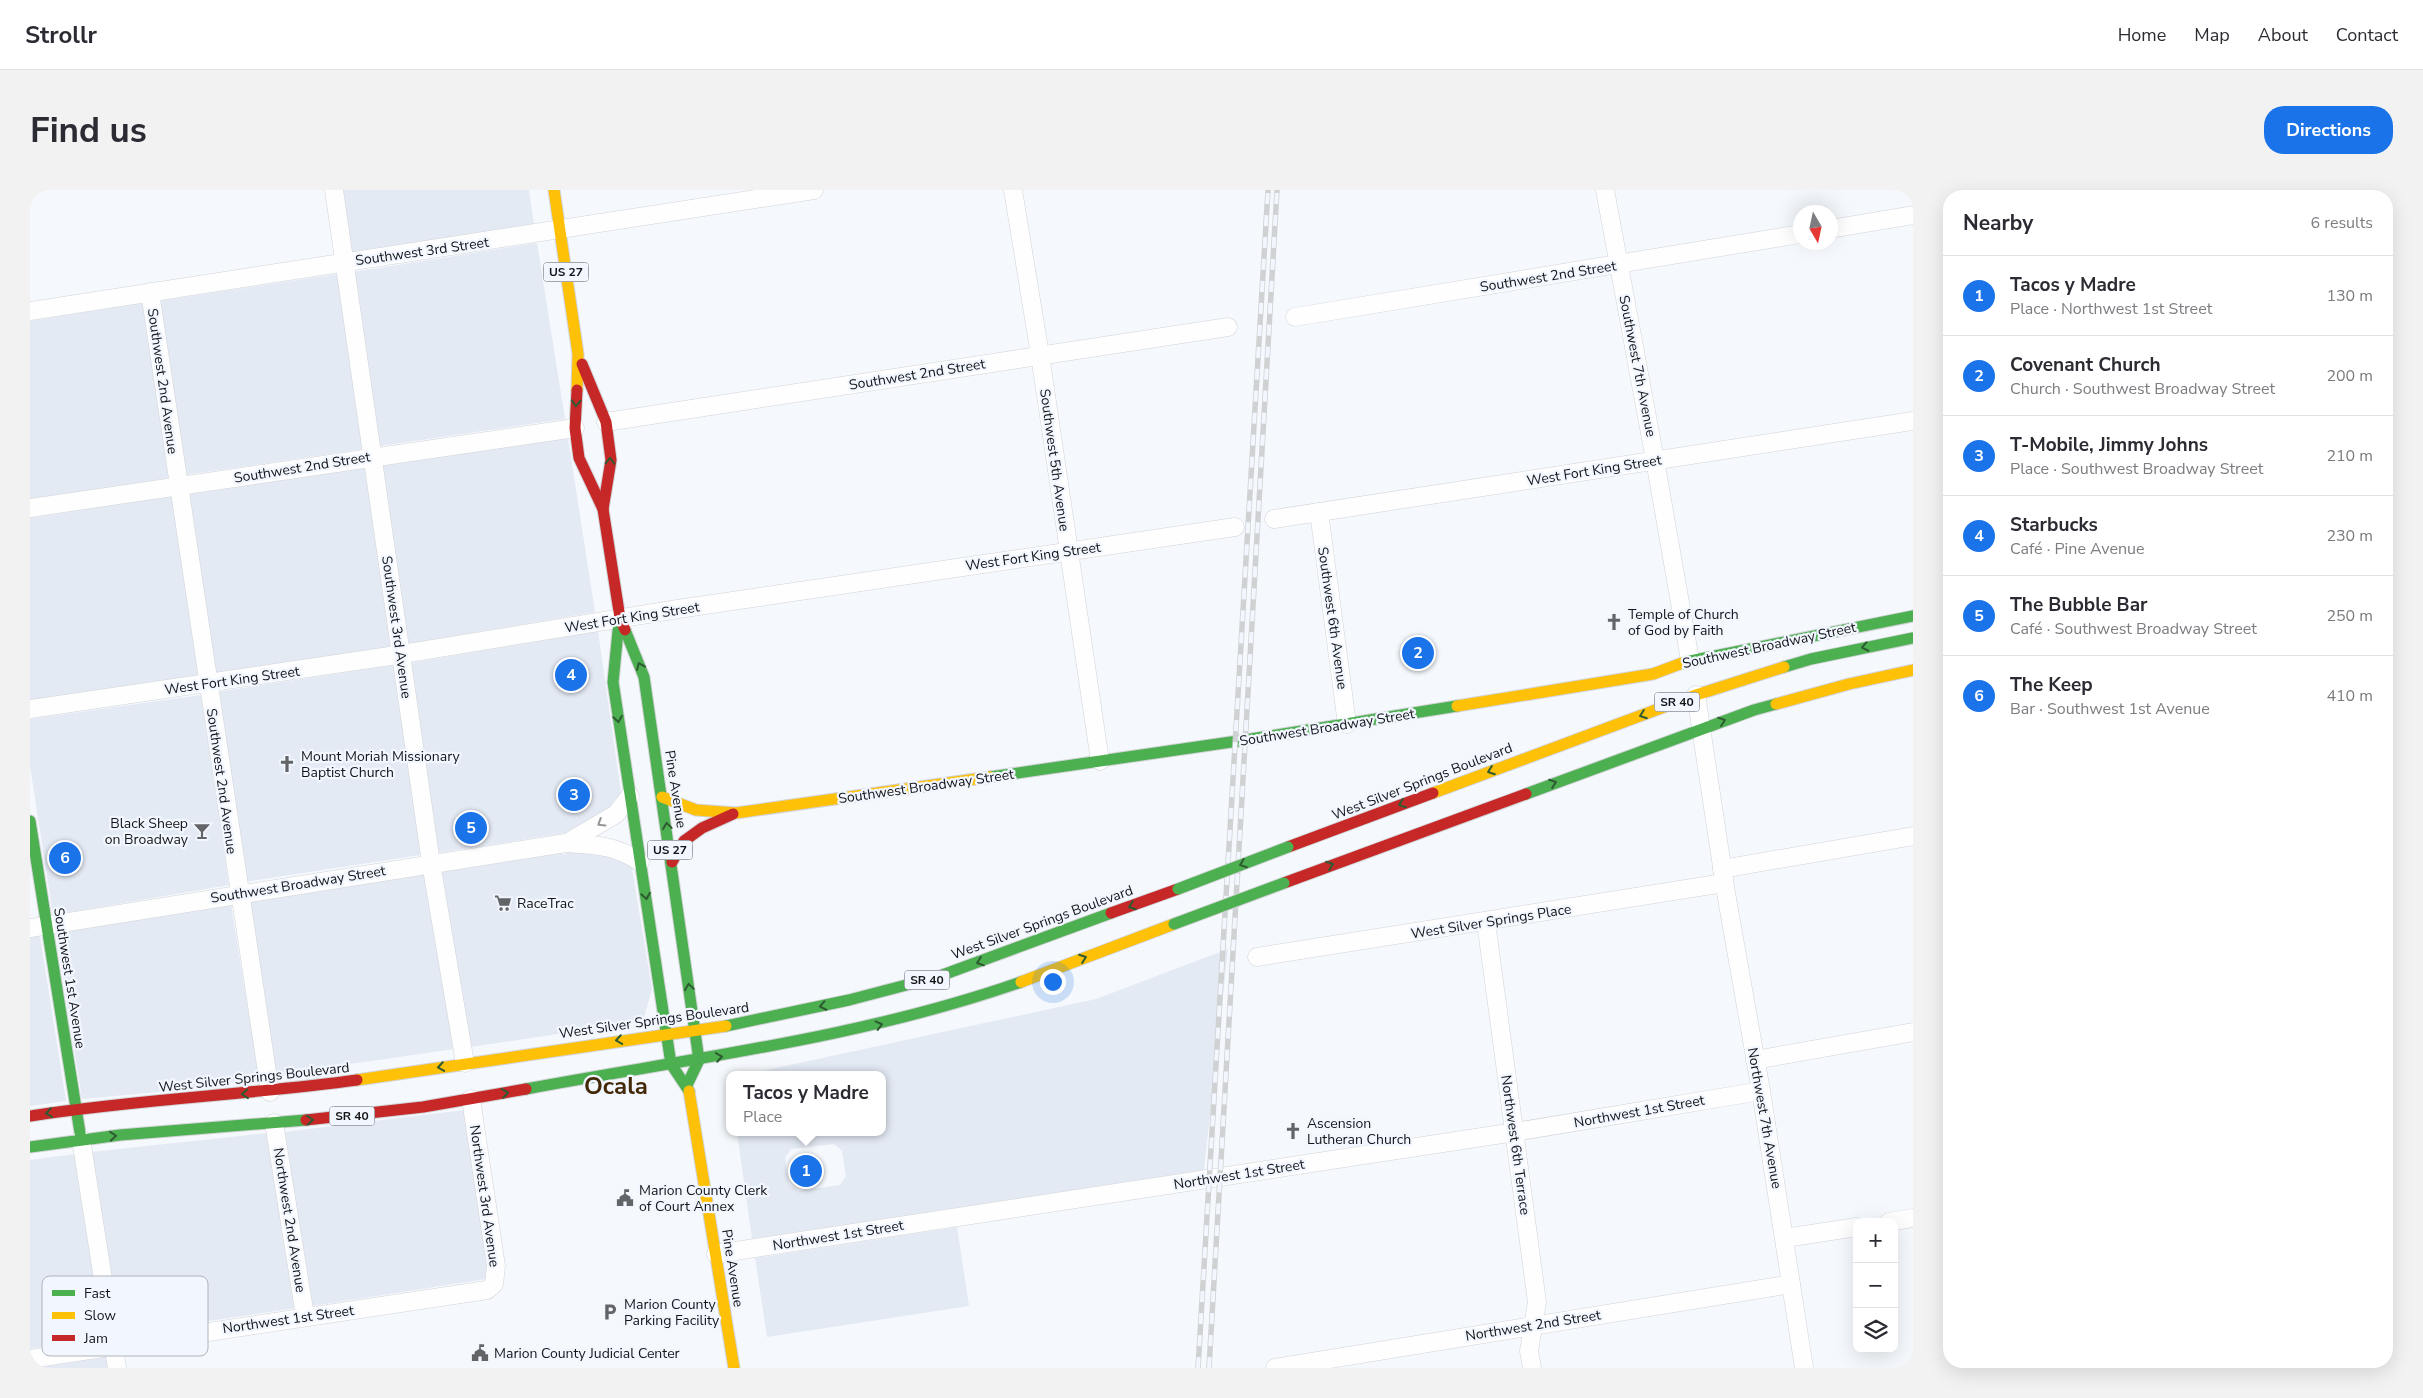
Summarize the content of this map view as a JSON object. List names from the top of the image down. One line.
{"streets":{"main road":["US 27","Southwest Broadway Street","SR 40","West Silver Springs Boulevard","Pine Avenue","Southwest 1st Avenue"],"street":["Southwest 3rd Street","Southwest 2nd Street","Southwest 7th Avenue","Southwest 2nd Avenue","Southwest 5th Avenue","West Fort King Street","Southwest 6th Avenue","Southwest 3rd Avenue","West Silver Springs Place","Northwest 1st Street","Northwest 7th Avenue","Northwest 6th Terrace","Northwest 3rd Avenue","Northwest 2nd Avenue","Northwest 2nd Street"]},"crossings":[["Southwest 3rd Street","Southwest 2nd Avenue"],["Southwest 3rd Street","Southwest 3rd Avenue"],["Southwest 3rd Street","Pine Avenue"],["Southwest 2nd Street","Southwest 7th Avenue"],["Southwest 2nd Street","Southwest 2nd Avenue"],["Southwest 2nd Street","Southwest 5th Avenue"],["Southwest 2nd Street","Southwest 3rd Avenue"],["Southwest 2nd Street","Pine Avenue"],["Southwest 7th Avenue","West Fort King Street"],["Southwest 7th Avenue","Southwest Broadway Street"],["Southwest 2nd Avenue","West Fort King Street"],["Southwest 2nd Avenue","Southwest Broadway Street"],["Southwest 2nd Avenue","West Silver Springs Boulevard"],["Southwest 5th Avenue","West Fort King Street"],["Southwest 5th Avenue","Southwest Broadway Street"],["West Fort King Street","Southwest 6th Avenue"],["West Fort King Street","Southwest 3rd Avenue"],["West Fort King Street","Pine Avenue"],["Southwest 6th Avenue","Southwest Broadway Street"],["Southwest 3rd Avenue","Southwest Broadway Street"],["Southwest 3rd Avenue","West Silver Springs Boulevard"],["Southwest Broadway Street","Pine Avenue"],["Southwest Broadway Street","Southwest 1st Avenue"],["SR 40","Pine Avenue"],["SR 40","Southwest 1st Avenue"],["SR 40","Northwest 3rd Avenue"],["SR 40","Northwest 2nd Avenue"],["West Silver Springs Boulevard","Pine Avenue"],["West Silver Springs Boulevard","Southwest 1st Avenue"],["Pine Avenue","Northwest 1st Street"],["West Silver Springs Place","Northwest 7th Avenue"],["West Silver Springs Place","Northwest 6th Terrace"],["Northwest 1st Street","Northwest 7th Avenue"],["Northwest 1st Street","Northwest 6th Terrace"],["Northwest 1st Street","Northwest 3rd Avenue"],["Northwest 1st Street","Northwest 2nd Avenue"],["Northwest 7th Avenue","Northwest 2nd Street"],["Northwest 6th Terrace","Northwest 2nd Street"]],"districts":["Ocala"],"places":{"church":["Temple of Church of God by Faith","Mount Moriah Missionary Baptist Church","Ascension Lutheran Church"],"bar":["Black Sheep on Broadway"],"supermarket":["RaceTrac"],"public building":["Marion County Clerk of Court Annex","Marion County Judicial Center"],"parking":["Marion County Parking Facility"]},"legend":["Fast","Slow","Jam"],"north":"bottom","page":{"header":"Strollr","nav":["Home","Map","About","Contact"],"buttons":"Directions","title":"Find us","heading":["Nearby","6 results"],"list":[{"mark":"1","name":"Tacos y Madre","note":"Place · Northwest 1st Street","value":"130 m"},{"mark":"2","name":"Covenant Church","note":"Church · Southwest Broadway Street","value":"200 m"},{"mark":"3","name":"T-Mobile, Jimmy Johns","note":"Place · Southwest Broadway Street","value":"210 m"},{"mark":"4","name":"Starbucks","note":"Café · Pine Avenue","value":"230 m"},{"mark":"5","name":"The Bubble Bar","note":"Café · Southwest Broadway Street","value":"250 m"},{"mark":"6","name":"The Keep","note":"Bar · Southwest 1st Avenue","value":"410 m"}],"pins":["2","4","3","5","6","1"],"popup":["Tacos y Madre","Place"],"map_buttons":["+","−"]}}
